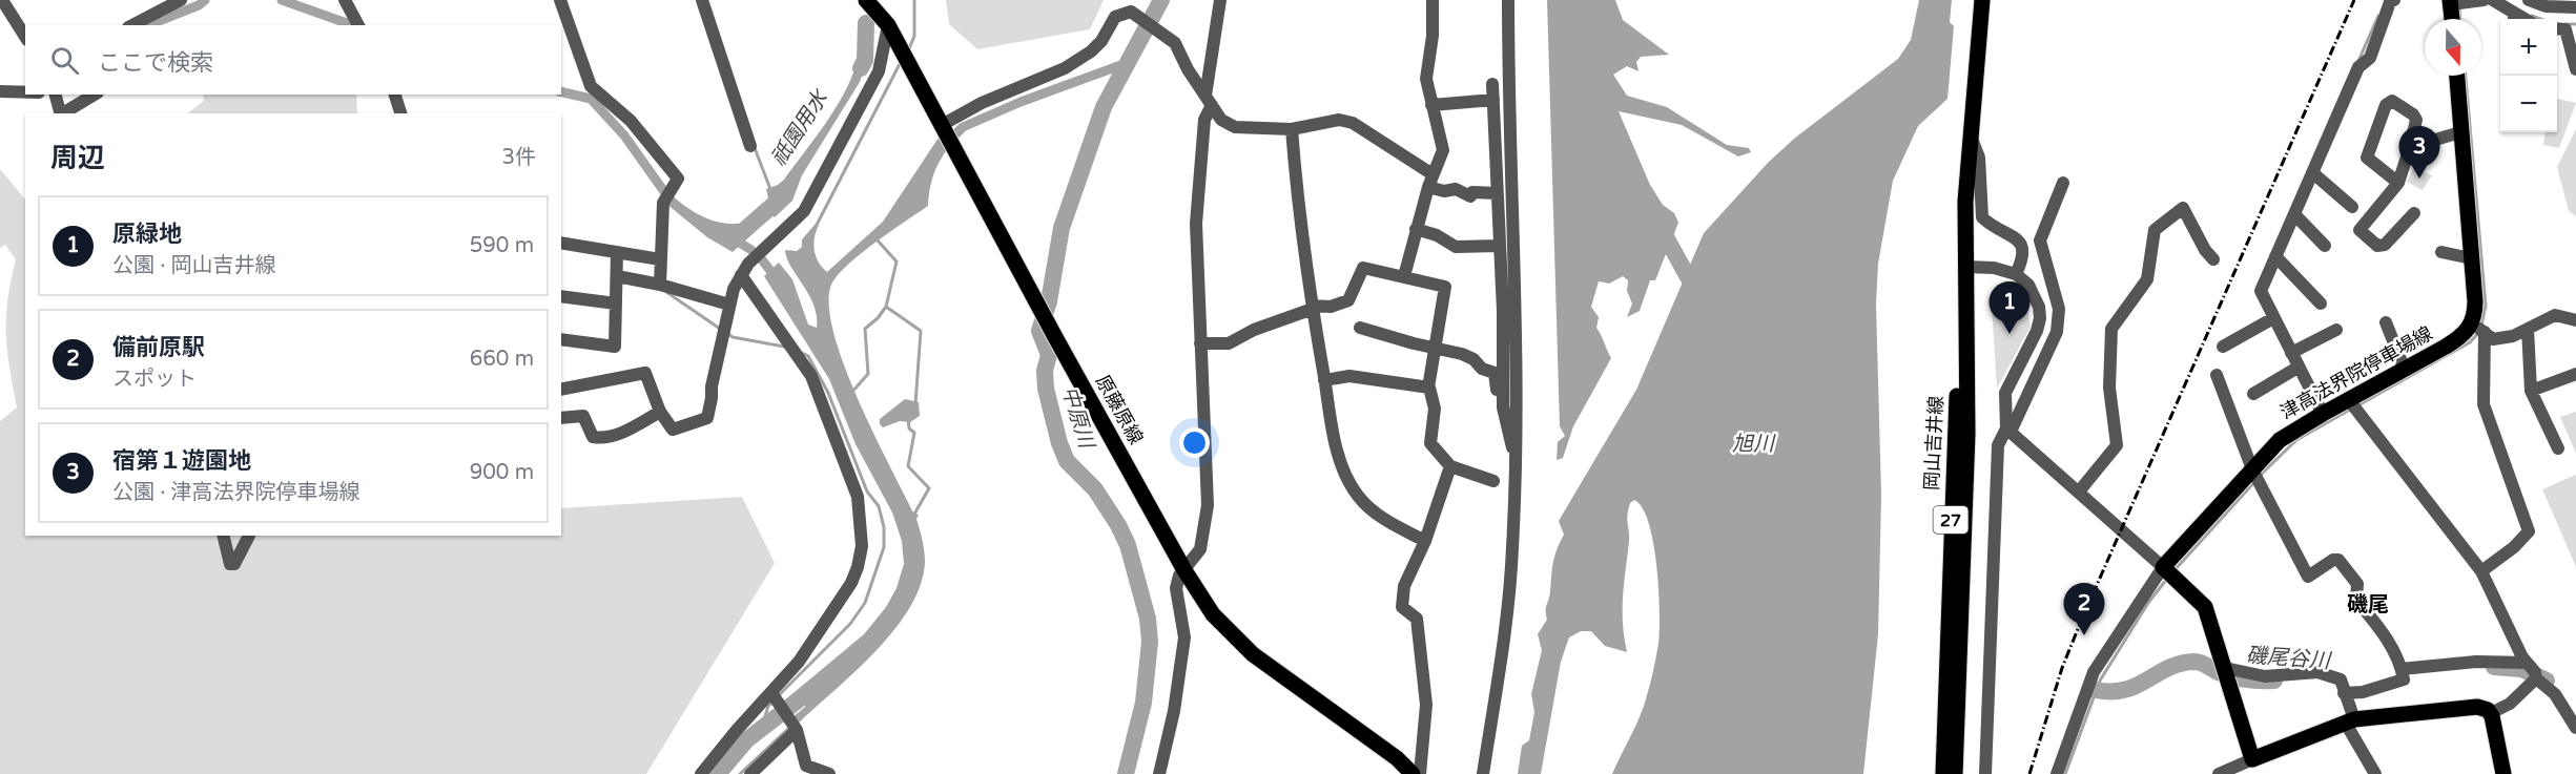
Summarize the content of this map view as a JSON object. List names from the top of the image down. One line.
{"streets":{"main road":["津高法界院停車場線","原藤原線","岡山吉井線","27"]},"districts":["磯尾"],"water":["祇園用水","中原川","旭川","磯尾谷川"],"north":"bottom","page":{"map_buttons":["+","−"],"search":"ここで検索","heading":["周辺","3件"],"pins":["3","1","2"],"list":[{"mark":"1","name":"原緑地","note":"公園 · 岡山吉井線","value":"590 m"},{"mark":"2","name":"備前原駅","note":"スポット","value":"660 m"},{"mark":"3","name":"宿第１遊園地","note":"公園 · 津高法界院停車場線","value":"900 m"}]}}
